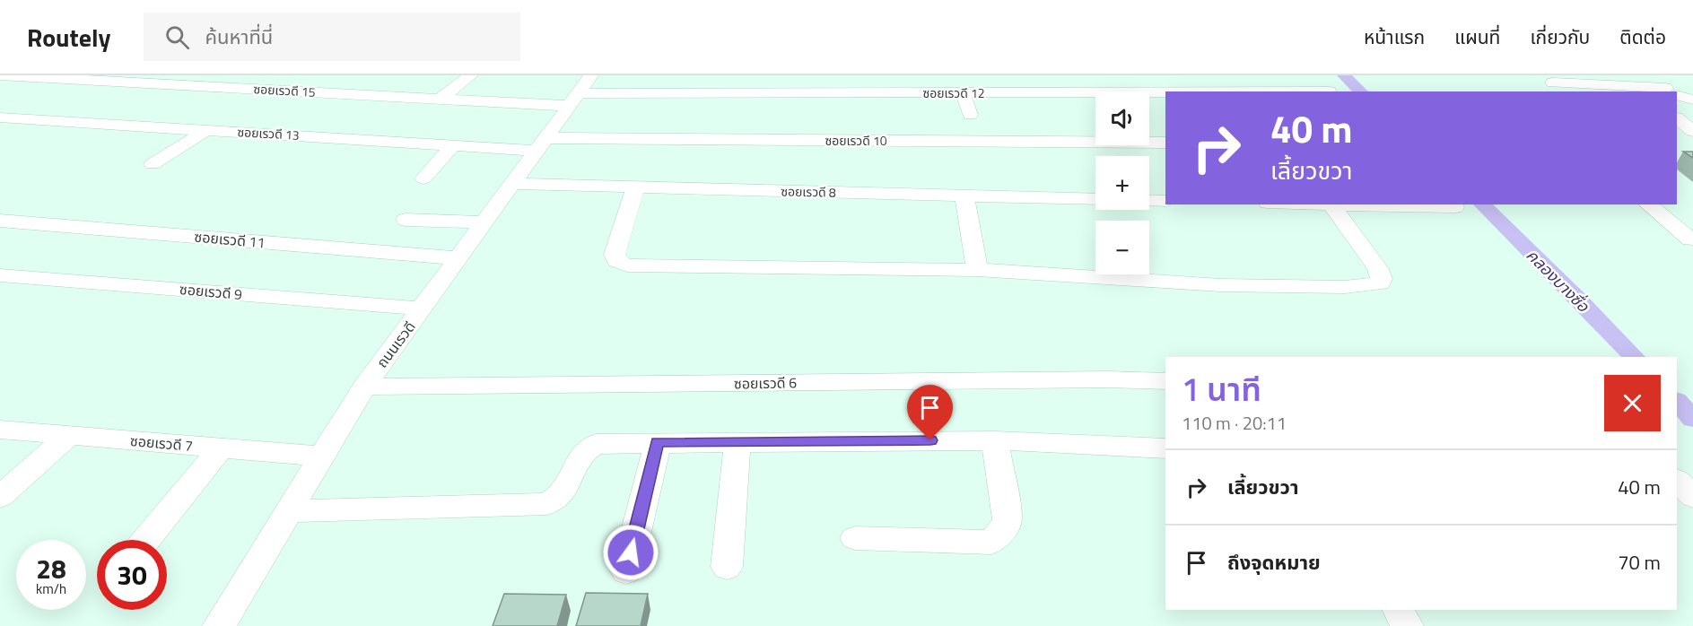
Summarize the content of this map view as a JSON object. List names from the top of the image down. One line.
{"streets":{"street":["ซอยเรวดี 15","ซอยเรวดี 12","ซอยเรวดี 13","ซอยเรวดี 10","ซอยเรวดี 8","ซอยเรวดี 11","ซอยเรวดี 9","ถนนเรวดี","ซอยเรวดี 6","ซอยเรวดี 7"]},"crossings":[["ซอยเรวดี 15","ซอยเรวดี 12"],["ซอยเรวดี 15","ถนนเรวดี"],["ซอยเรวดี 12","ถนนเรวดี"],["ซอยเรวดี 13","ซอยเรวดี 10"],["ซอยเรวดี 13","ถนนเรวดี"],["ซอยเรวดี 10","ถนนเรวดี"],["ซอยเรวดี 8","ถนนเรวดี"],["ซอยเรวดี 11","ถนนเรวดี"],["ซอยเรวดี 9","ถนนเรวดี"],["ถนนเรวดี","ซอยเรวดี 6"],["ถนนเรวดี","ซอยเรวดี 7"]],"water":["คลองบางซื่อ"],"page":{"header":"Routely","search":"ค้นหาที่นี่","nav":["หน้าแรก","แผนที่","เกี่ยวกับ","ติดต่อ"],"map_buttons":["+","−"],"turn":["40 m","เลี้ยวขวา"],"heading":["1 นาที","110 m · 20:11"],"list":[{"name":"เลี้ยวขวา","value":"40 m"},{"name":"ถึงจุดหมาย","value":"70 m"}],"speed":"28 km/h","limit":"30"}}
